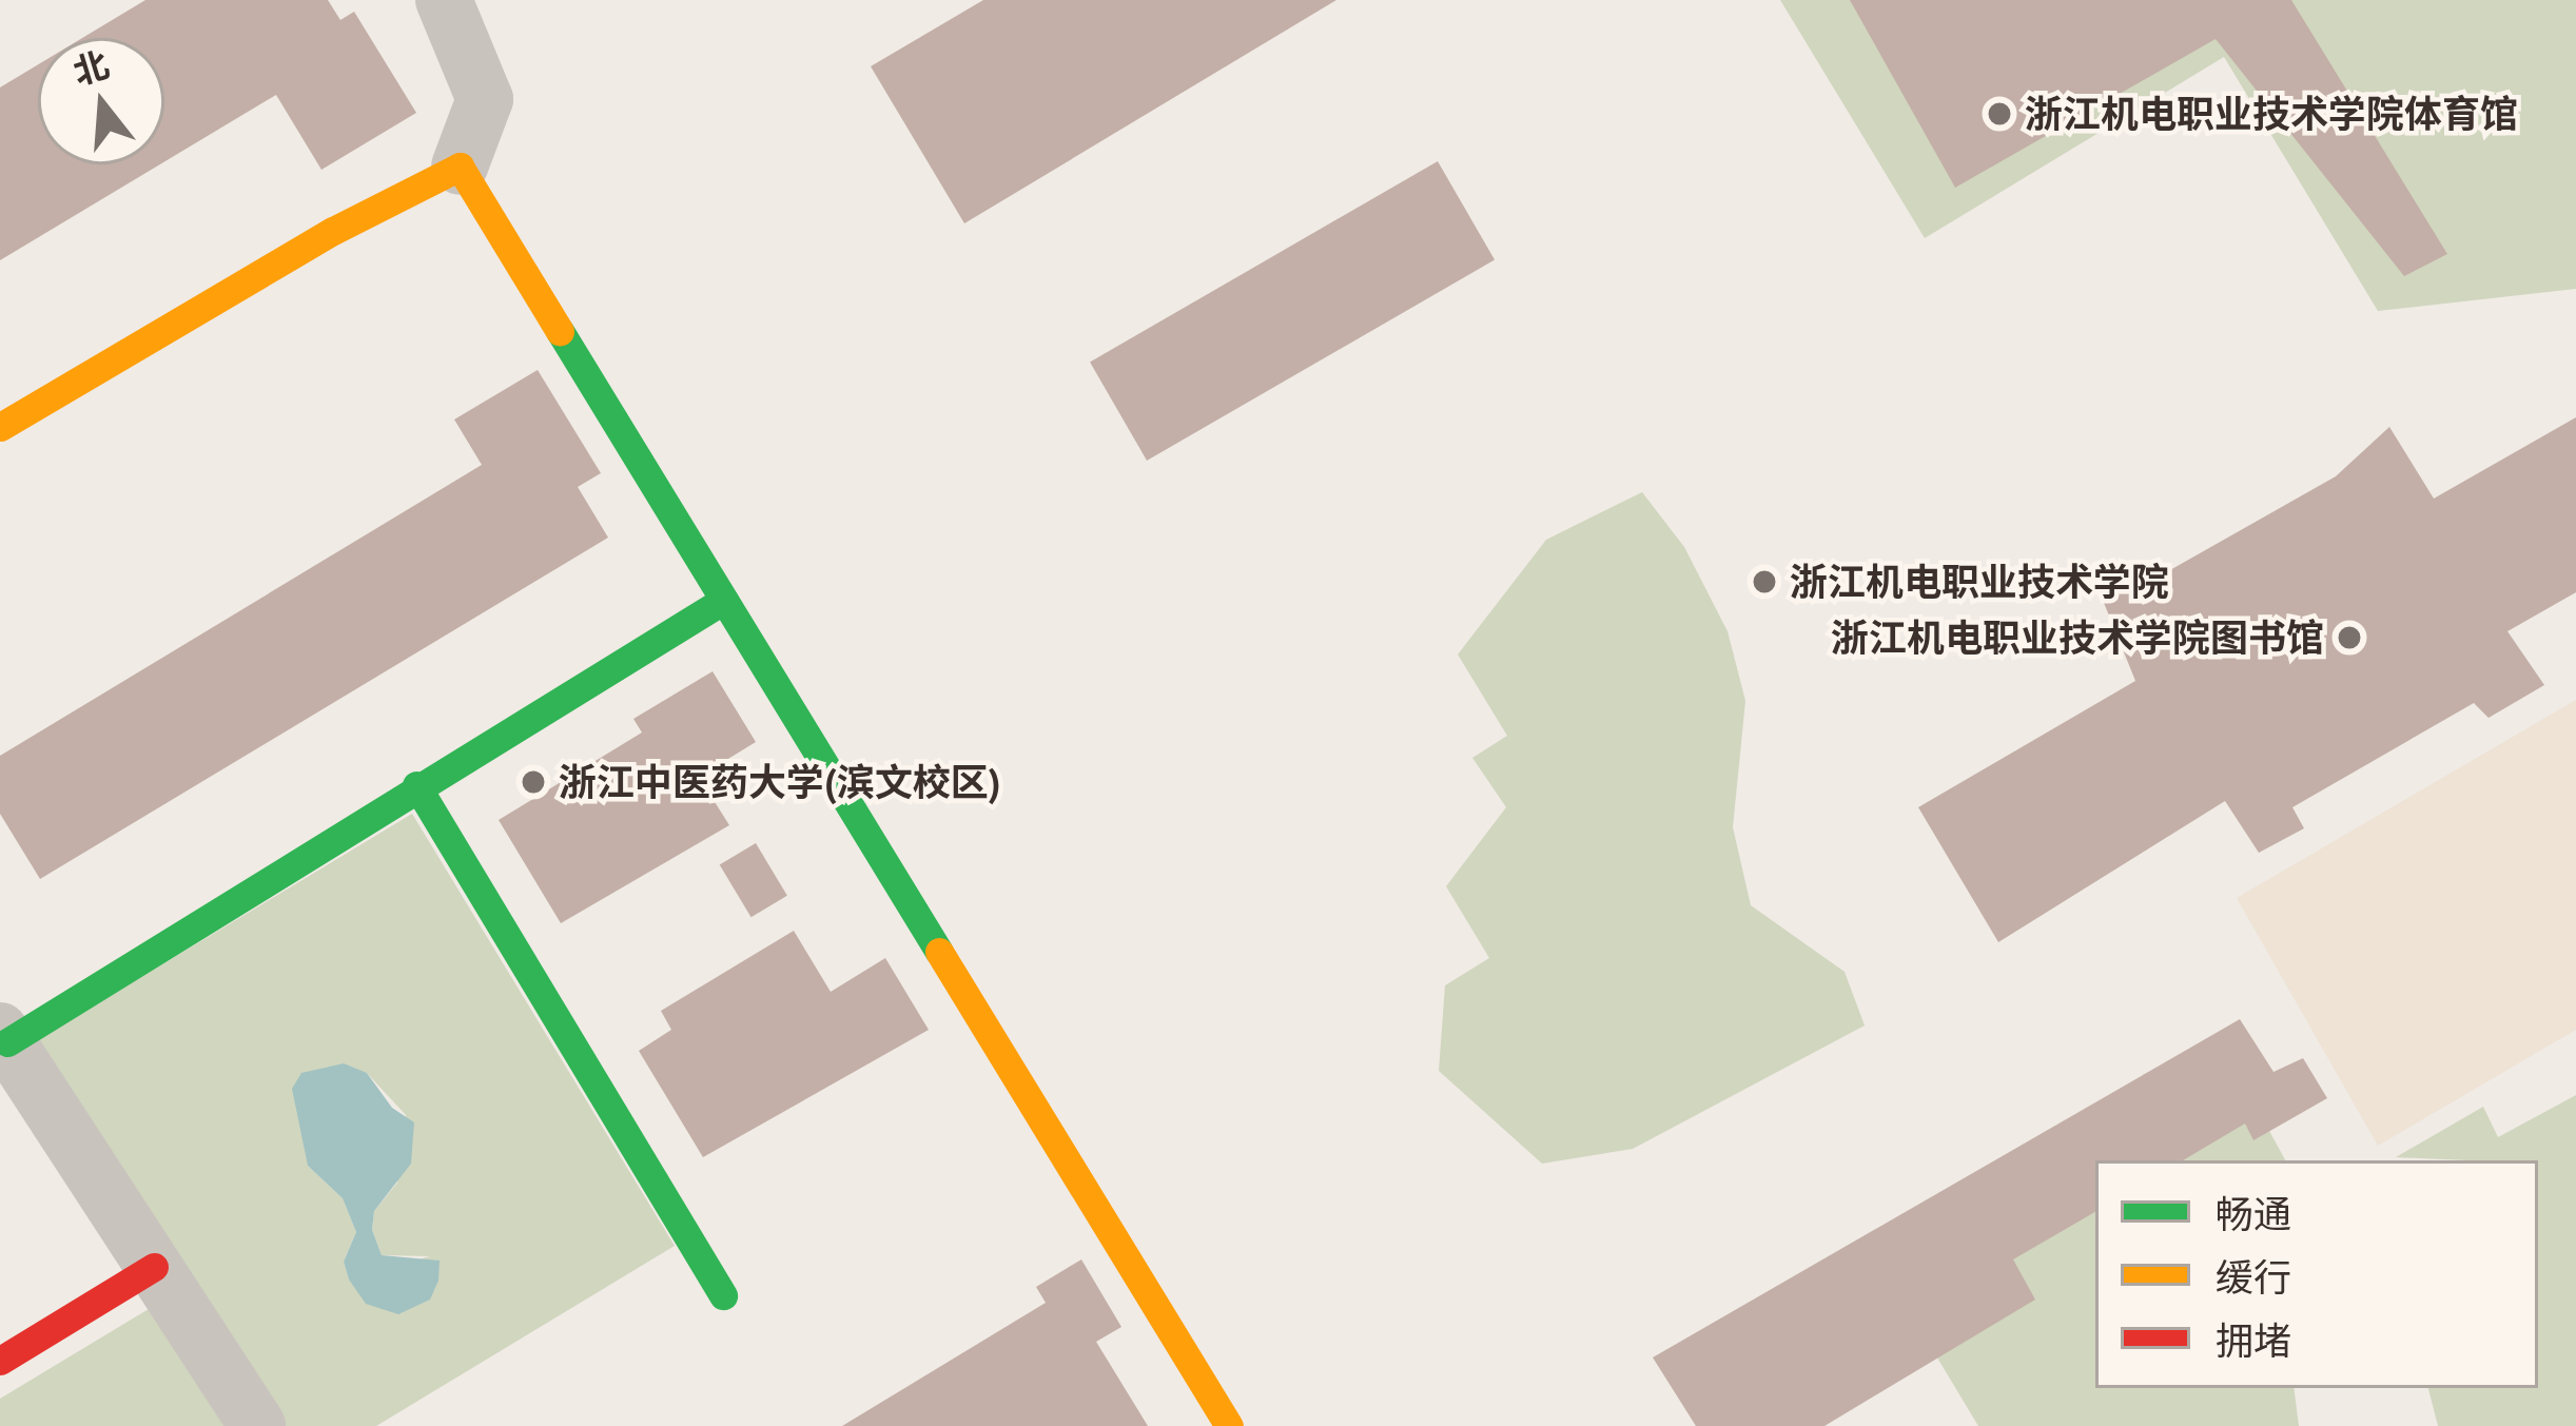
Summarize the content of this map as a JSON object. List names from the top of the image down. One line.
{"places":["浙江机电职业技术学院体育馆","浙江机电职业技术学院","浙江机电职业技术学院图书馆","浙江中医药大学(滨文校区)"],"legend":["畅通","缓行","拥堵"],"north":"top"}
